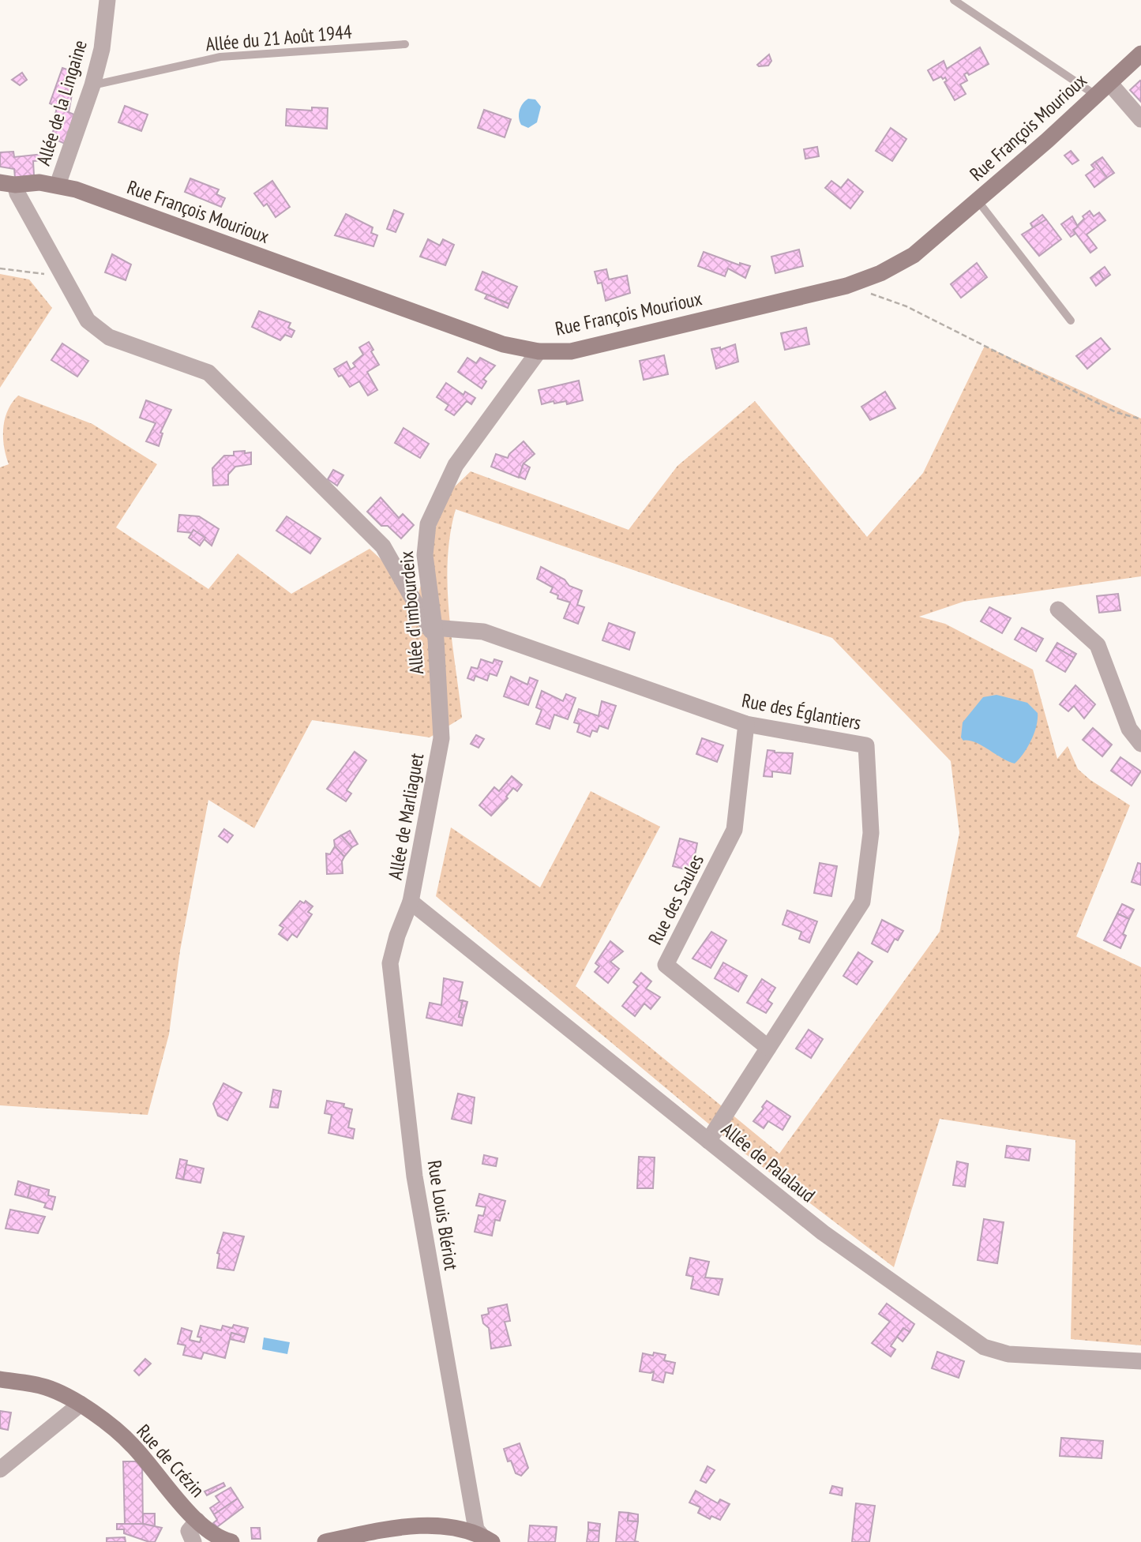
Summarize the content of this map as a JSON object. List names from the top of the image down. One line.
{"streets":{"street":["Allée de la Lingaine","Rue François Mourioux","Allée d'Imbourdeix","Rue des Églantiers","Allée de Marliaguet","Rue des Saules","Allée de Palalaud","Rue Louis Blériot","Rue de Crézin"],"lane":["Allée du 21 Août 1944"]},"crossings":[["Allée du 21 Août 1944","Allée de la Lingaine"],["Allée de la Lingaine","Rue François Mourioux"],["Rue François Mourioux","Allée d'Imbourdeix"],["Allée d'Imbourdeix","Rue des Églantiers"],["Allée d'Imbourdeix","Allée de Marliaguet"],["Rue des Églantiers","Rue des Saules"],["Rue des Églantiers","Allée de Palalaud"],["Allée de Marliaguet","Allée de Palalaud"],["Allée de Marliaguet","Rue Louis Blériot"],["Allée de Palalaud","Rue Louis Blériot"]]}
